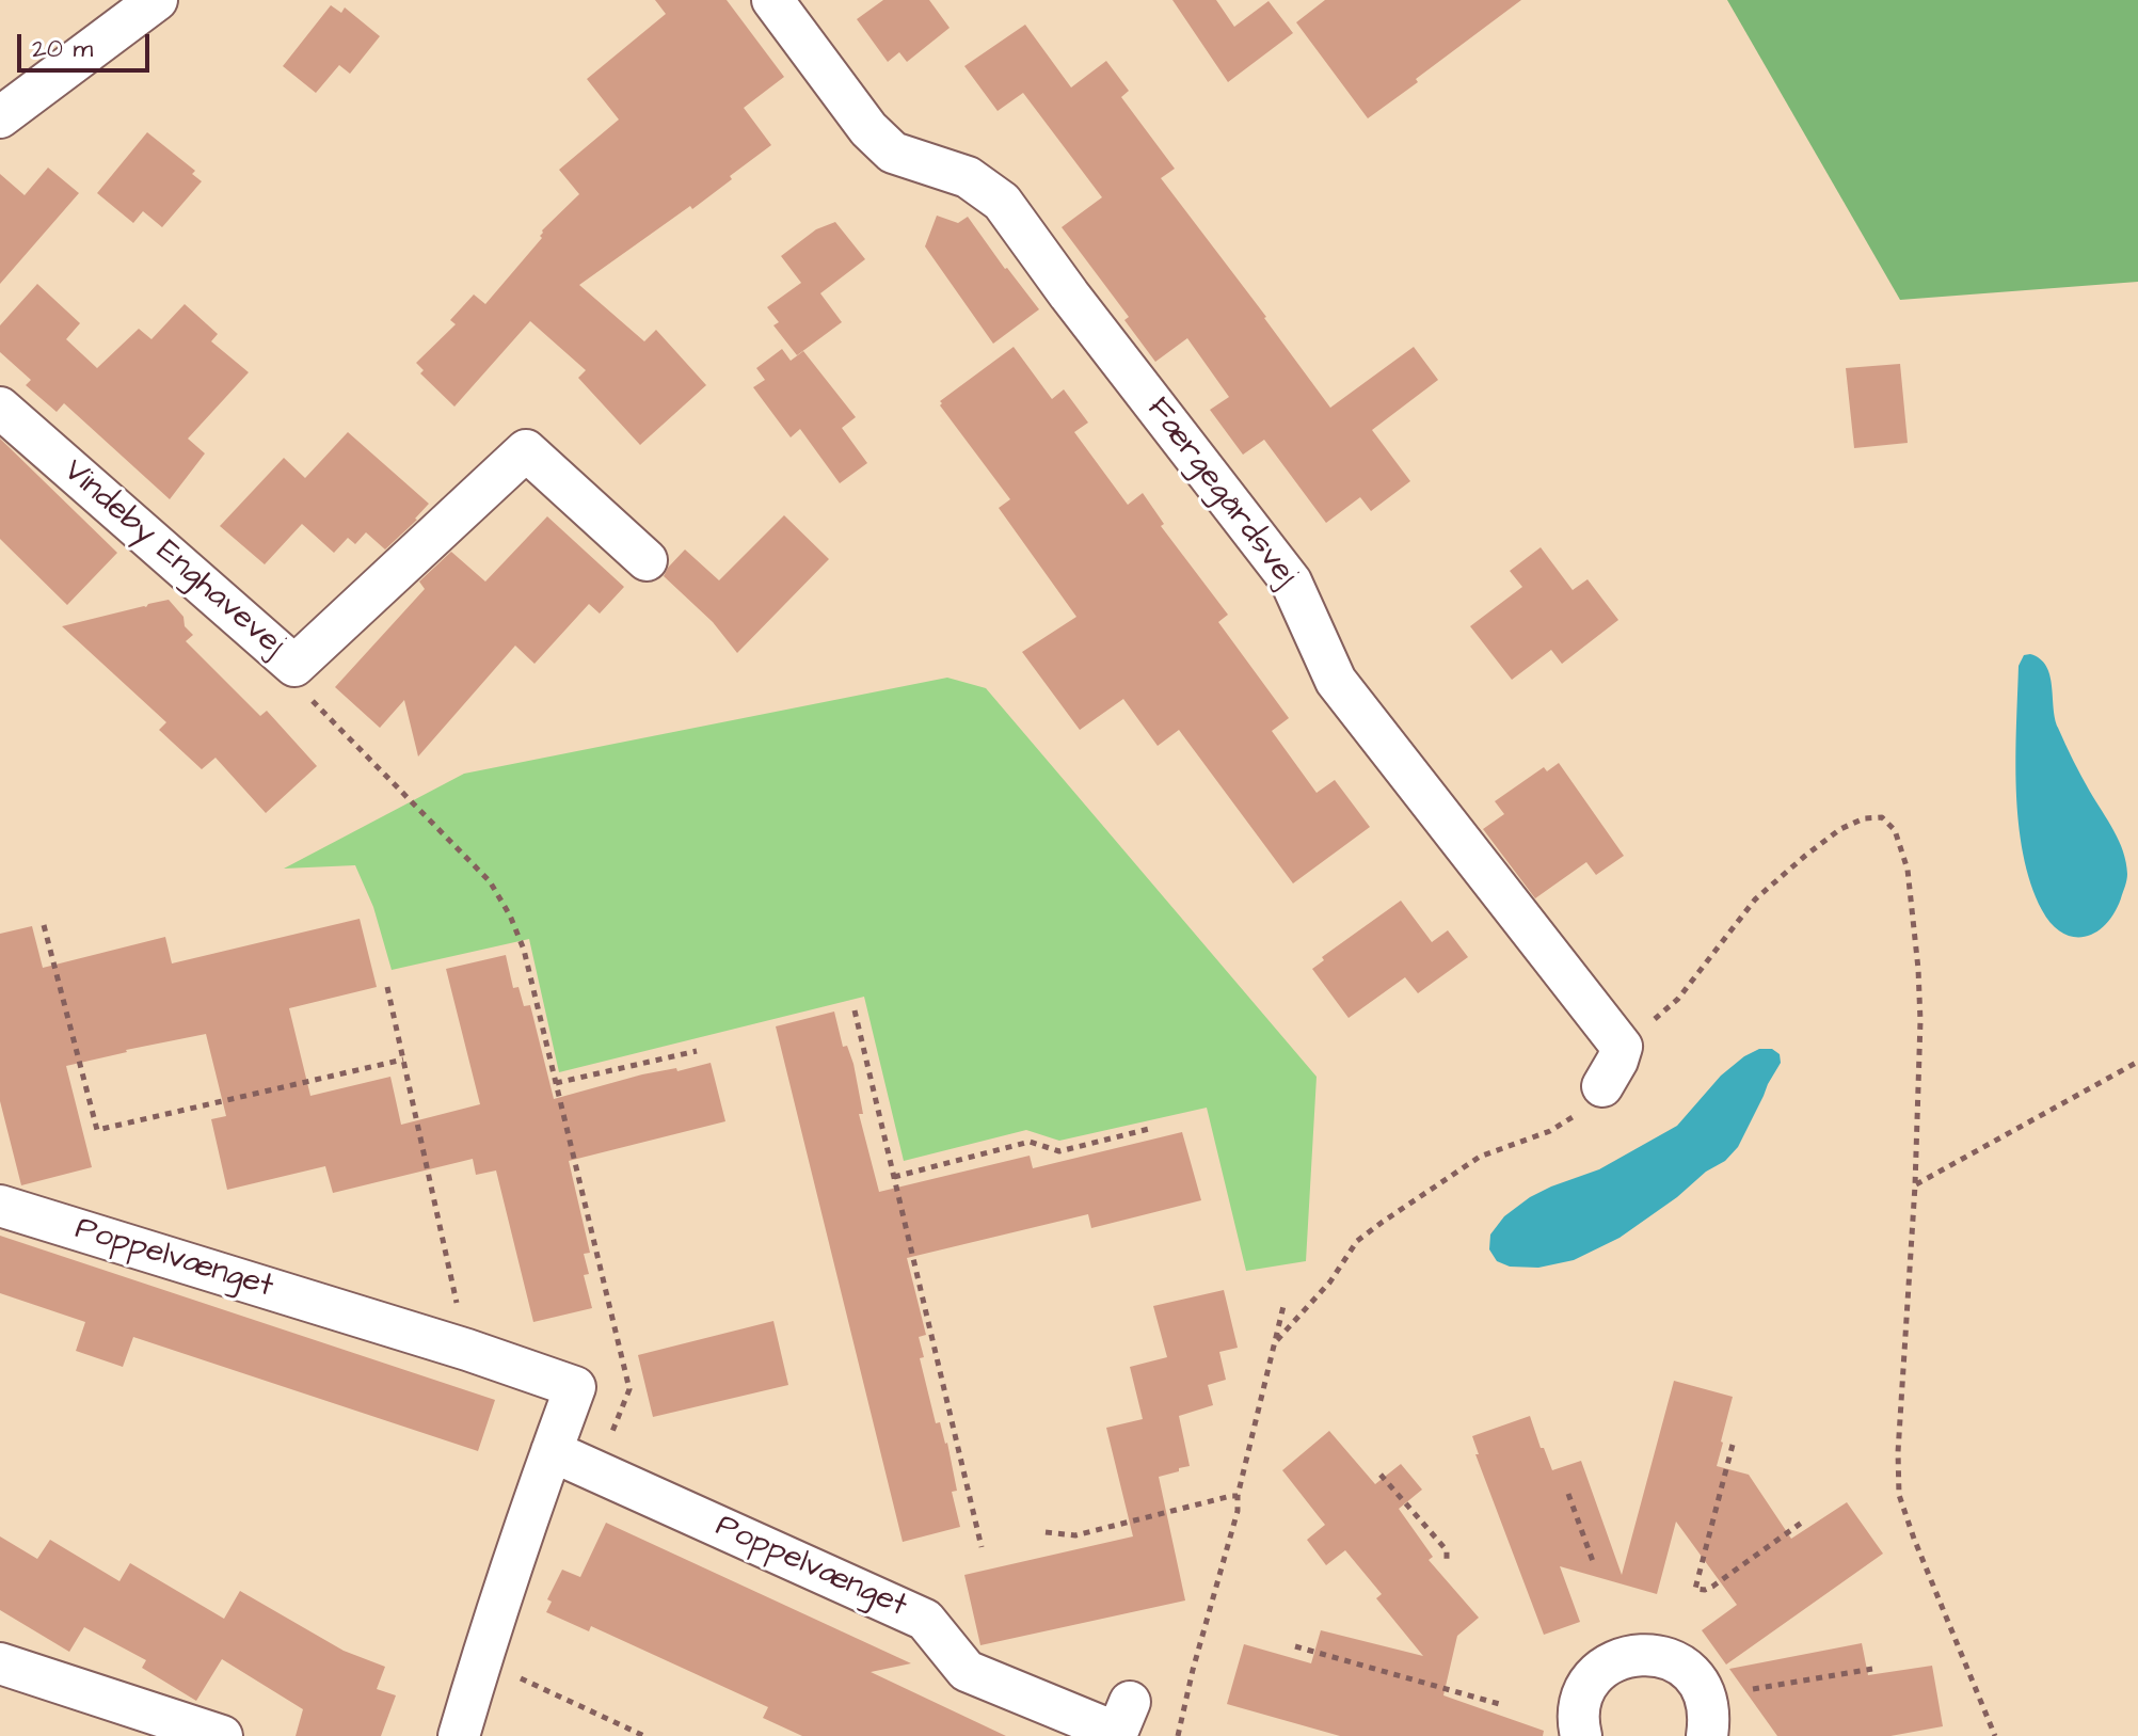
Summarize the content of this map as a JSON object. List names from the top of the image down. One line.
{"streets":{"street":["Færgegårdsvej","Vindeby Enghavevej","Poppelvænget"]},"scale_bar":"20 m"}
